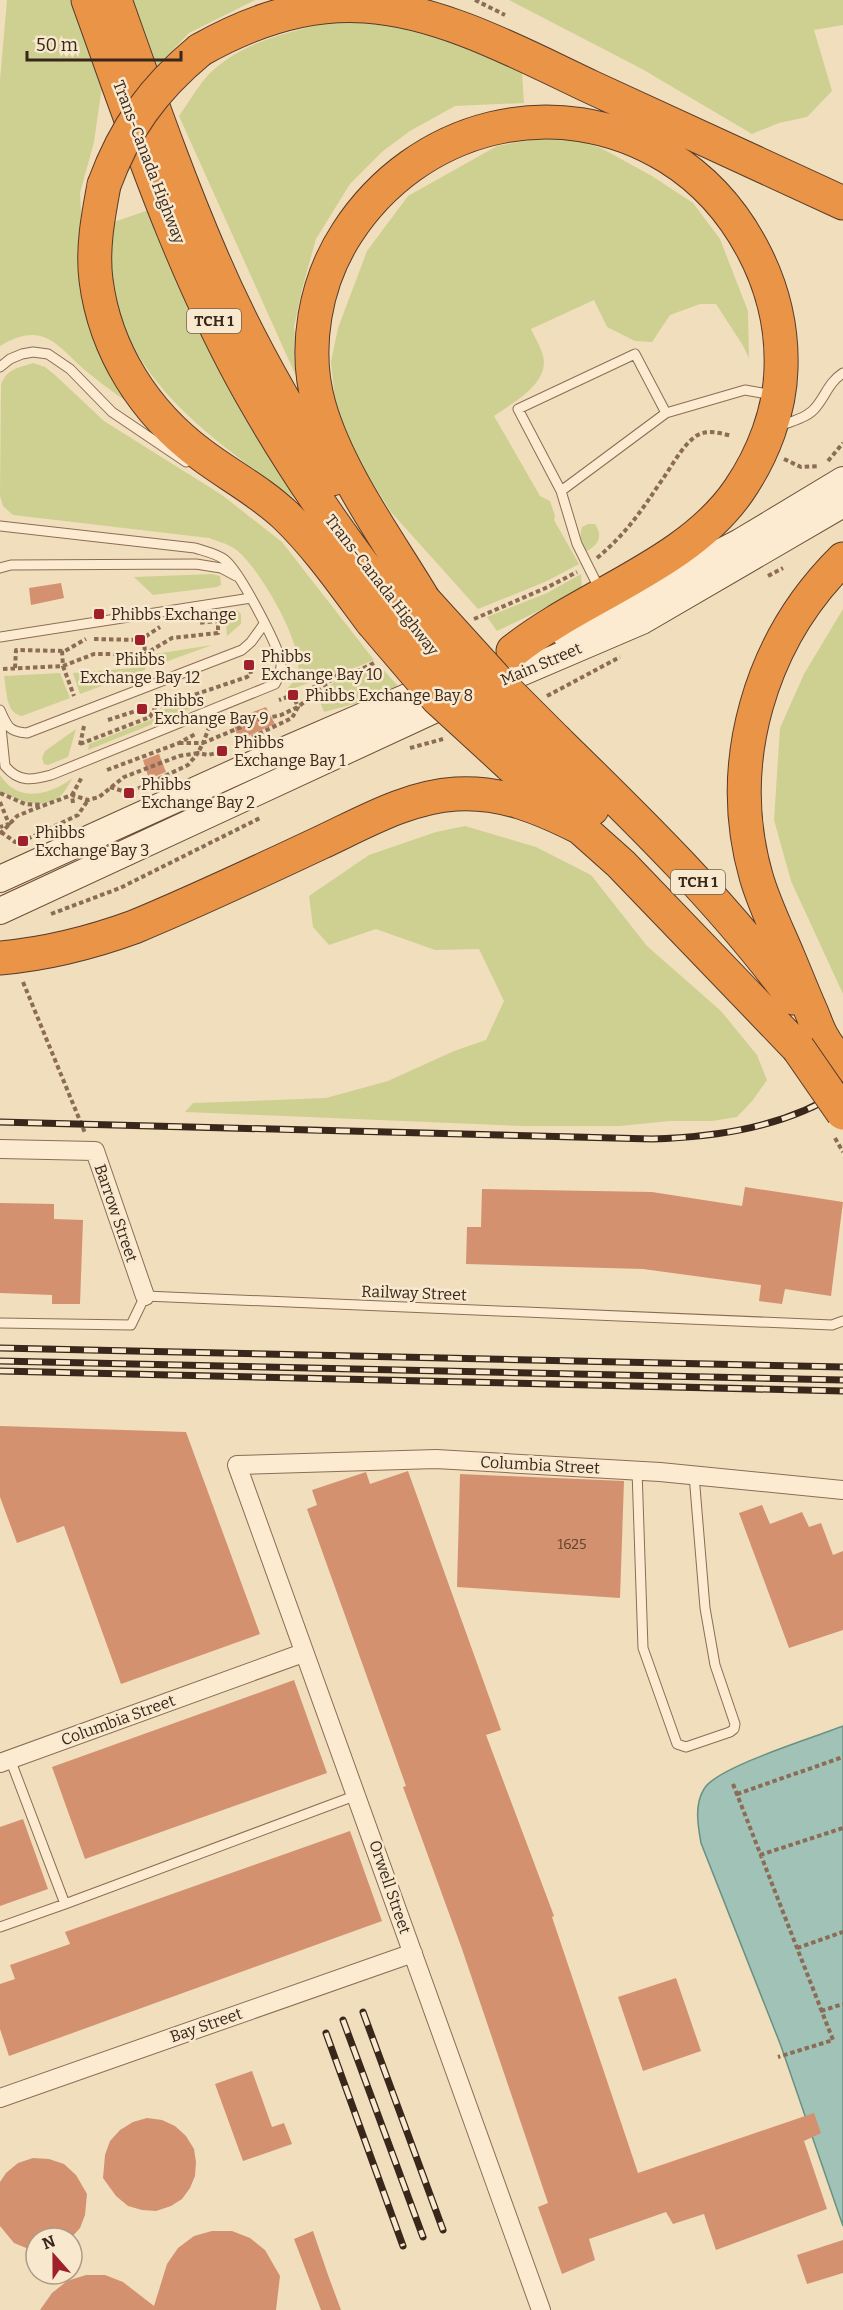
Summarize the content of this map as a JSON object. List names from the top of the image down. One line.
{"streets":{"highway":["Trans-Canada Highway","TCH 1"],"main road":["Main Street"],"street":["Barrow Street","Columbia Street","Orwell Street","Bay Street"],"lane":["Railway Street"]},"crossings":[["Trans-Canada Highway","TCH 1"],["Barrow Street","Railway Street"],["Columbia Street","Orwell Street"],["Orwell Street","Bay Street"]],"places":{"transit":["Phibbs Exchange","Phibbs Exchange Bay 12","Phibbs Exchange Bay 10","Phibbs Exchange Bay 8","Phibbs Exchange Bay 9","Phibbs Exchange Bay 1","Phibbs Exchange Bay 2","Phibbs Exchange Bay 3"]},"house_numbers":["1625"],"scale_bar":"50 m","north":"top"}
